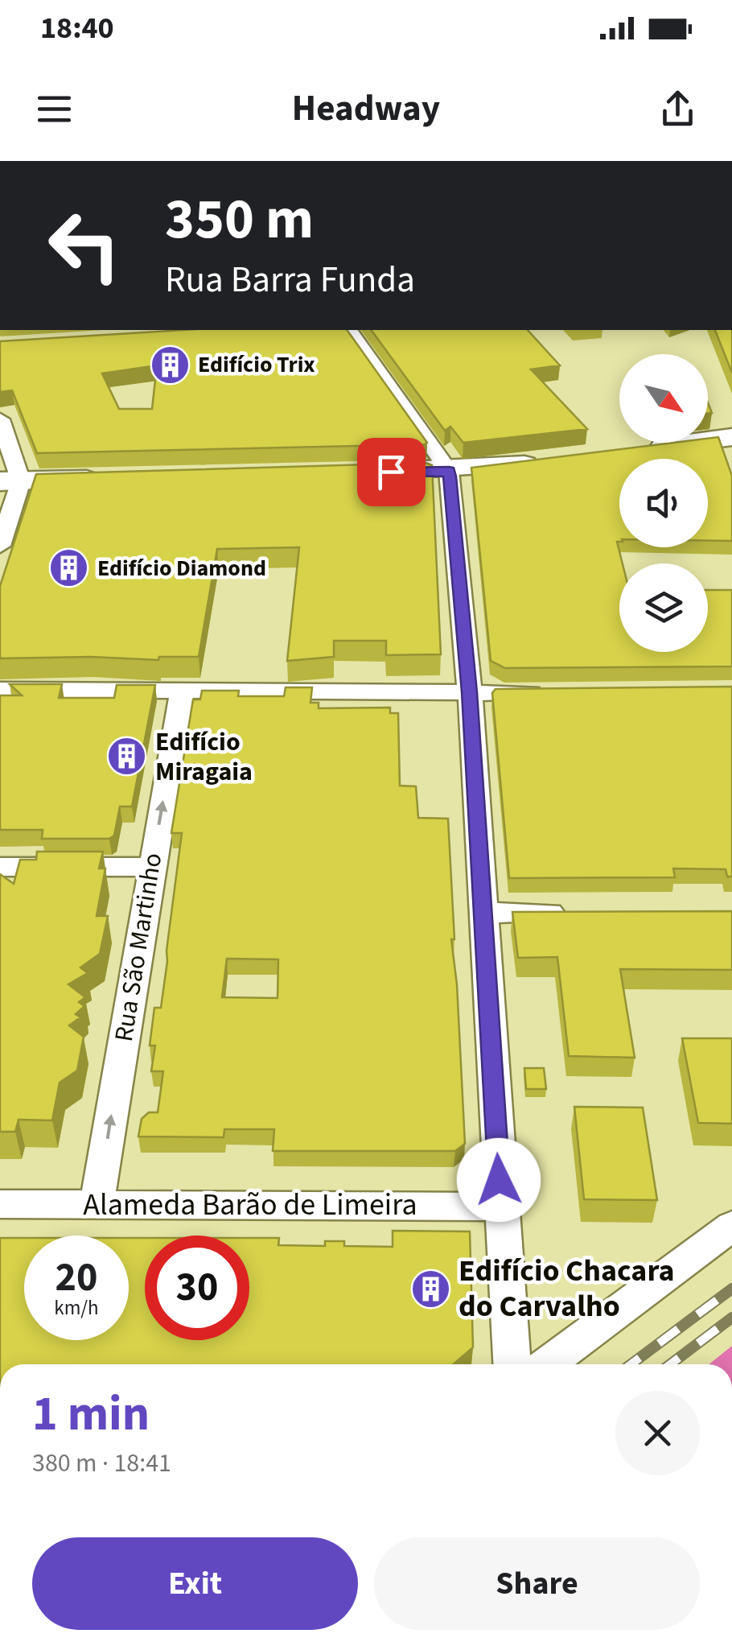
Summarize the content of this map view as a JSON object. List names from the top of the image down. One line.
{"streets":{"street":["Rua São Martinho","Alameda Barão de Limeira"]},"crossings":[["Rua São Martinho","Alameda Barão de Limeira"]],"one_way":["Rua São Martinho"],"places":{"building":["Edifício Trix","Edifício Diamond","Edifício Miragaia","Edifício Chacara do Carvalho"]},"north":"bottom right","page":{"status":"18:40","header":"Headway","turn":["350 m","Rua Barra Funda"],"speed":"20 km/h","limit":"30","heading":["1 min","380 m · 18:41"],"buttons":["Exit","Share"]}}
